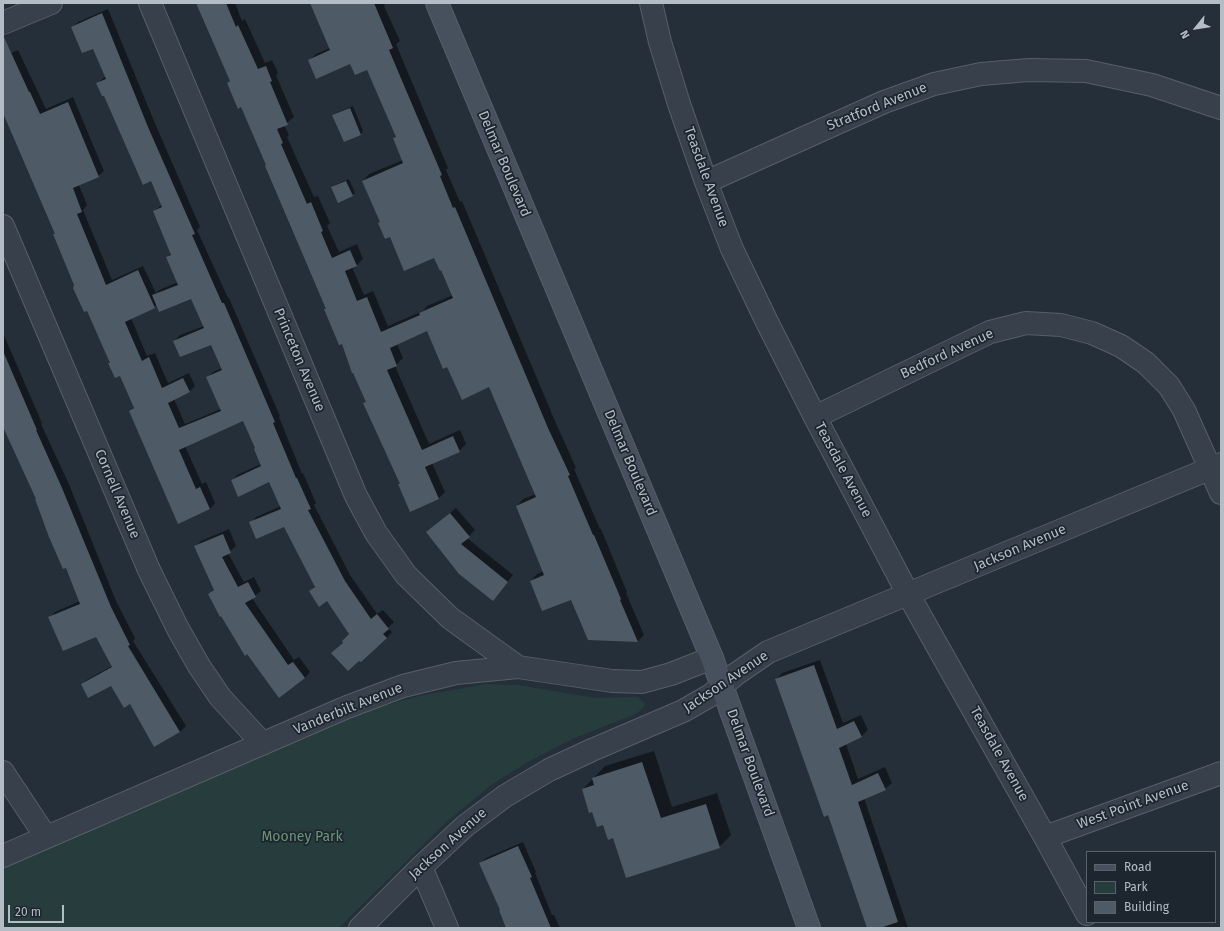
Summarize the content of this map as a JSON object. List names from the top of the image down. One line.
{"streets":{"main road":["Delmar Boulevard"],"street":["Stratford Avenue","Teasdale Avenue","Bedford Avenue","Princeton Avenue","Cornell Avenue","Jackson Avenue","Vanderbilt Avenue","West Point Avenue"]},"crossings":[["Stratford Avenue","Teasdale Avenue"],["Delmar Boulevard","Jackson Avenue"],["Delmar Boulevard","Vanderbilt Avenue"],["Teasdale Avenue","Bedford Avenue"],["Teasdale Avenue","Jackson Avenue"],["Teasdale Avenue","West Point Avenue"],["Bedford Avenue","Jackson Avenue"],["Princeton Avenue","Vanderbilt Avenue"],["Cornell Avenue","Vanderbilt Avenue"]],"parks":["Mooney Park"],"legend":["Road","Park","Building"],"scale_bar":"20 m","north":"bottom left"}
